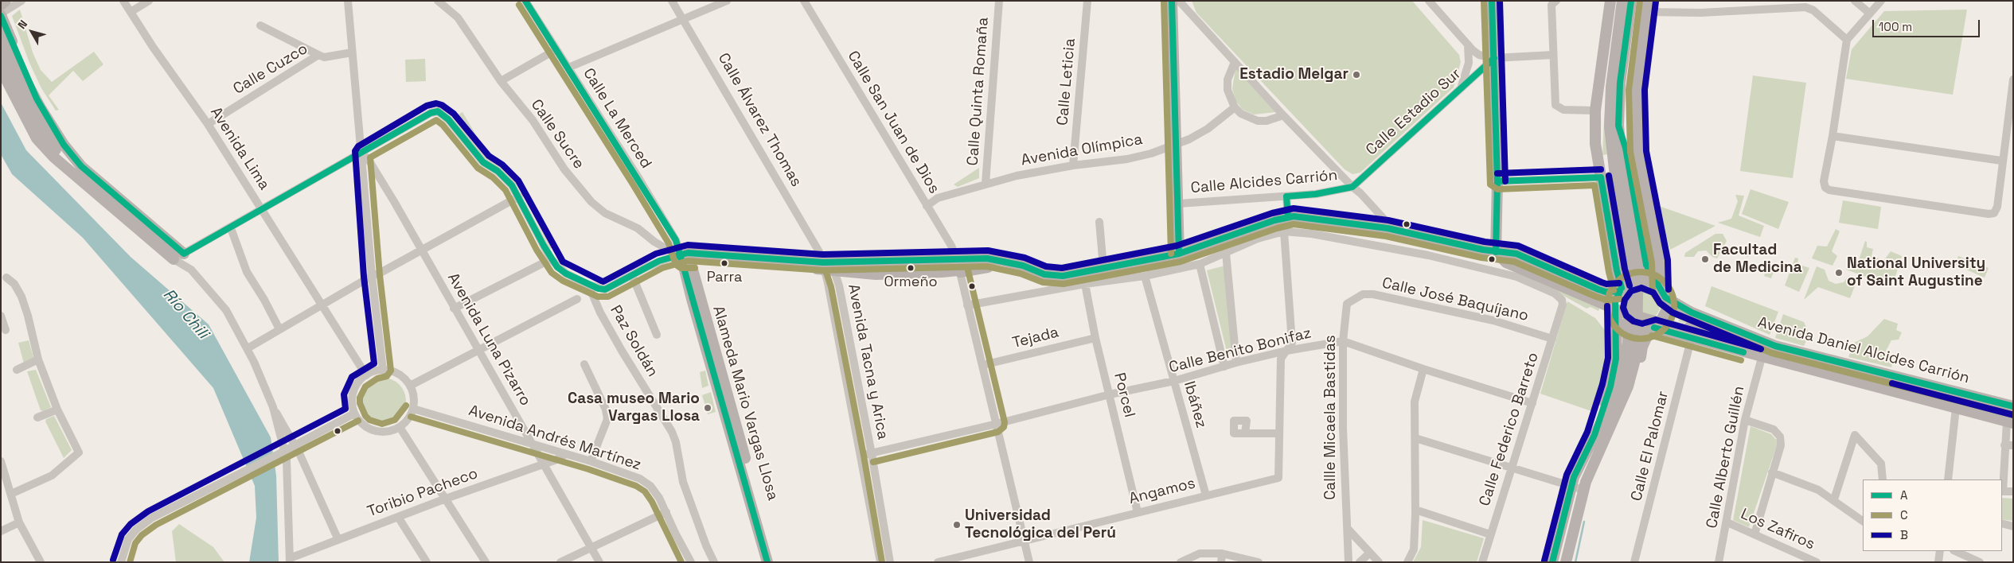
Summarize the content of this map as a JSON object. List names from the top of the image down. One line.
{"streets":{"main road":["Avenida Daniel Alcides Carrión","Alameda Mario Vargas Llosa"],"street":["Calle Cuzco","Calle Leticia","Calle Quinta Romaña","Calle Estadio Sur","Calle La Merced","Calle Álvarez Thomas","Calle San Juan de Dios","Calle Sucre","Avenida Lima","Avenida Olímpica","Calle Alcides Carrión","Calle José Baquíjano","Tejada","Avenida Luna Pizarro","Paz Soldán","Calle Benito Bonifaz","Avenida Tacna y Arica","Porcel","Ibáñez","Callle Micaela Bastidas","Calle Federico Barreto","Avenida Andrés Martínez","Calle El Palomar","Calle Alberto Guillén","Angamos","Toribio Pacheco","Los Zafiros"]},"crossings":[["Calle Cuzco","Avenida Lima"],["Calle Leticia","Avenida Olímpica"],["Calle Quinta Romaña","Avenida Olímpica"],["Calle Estadio Sur","Calle Alcides Carrión"],["Calle La Merced","Calle Sucre"],["Calle La Merced","Alameda Mario Vargas Llosa"],["Calle Álvarez Thomas","Avenida Tacna y Arica"],["Calle San Juan de Dios","Avenida Olímpica"],["Calle San Juan de Dios","Tejada"],["Calle San Juan de Dios","Calle Benito Bonifaz"],["Calle San Juan de Dios","Angamos"],["Calle Sucre","Alameda Mario Vargas Llosa"],["Avenida Lima","Avenida Andrés Martínez"],["Calle José Baquíjano","Callle Micaela Bastidas"],["Calle José Baquíjano","Calle Federico Barreto"],["Tejada","Porcel"],["Avenida Luna Pizarro","Avenida Andrés Martínez"],["Avenida Luna Pizarro","Toribio Pacheco"],["Calle Benito Bonifaz","Avenida Tacna y Arica"],["Calle Benito Bonifaz","Porcel"],["Calle Benito Bonifaz","Ibáñez"],["Calle Benito Bonifaz","Callle Micaela Bastidas"],["Calle Benito Bonifaz","Calle Federico Barreto"],["Porcel","Angamos"],["Ibáñez","Angamos"],["Avenida Andrés Martínez","Toribio Pacheco"],["Calle Alberto Guillén","Los Zafiros"]],"water":["Río Chili"],"places":["Estadio Melgar","Facultad de Medicina","Parra","Ormeño","National University of Saint Augustine","Casa museo Mario Vargas Llosa","Universidad Tecnológica del Perú"],"lines":["transit line A","transit line C","transit line B"],"legend":["A","C","B"],"scale_bar":"100 m","north":"top left"}
